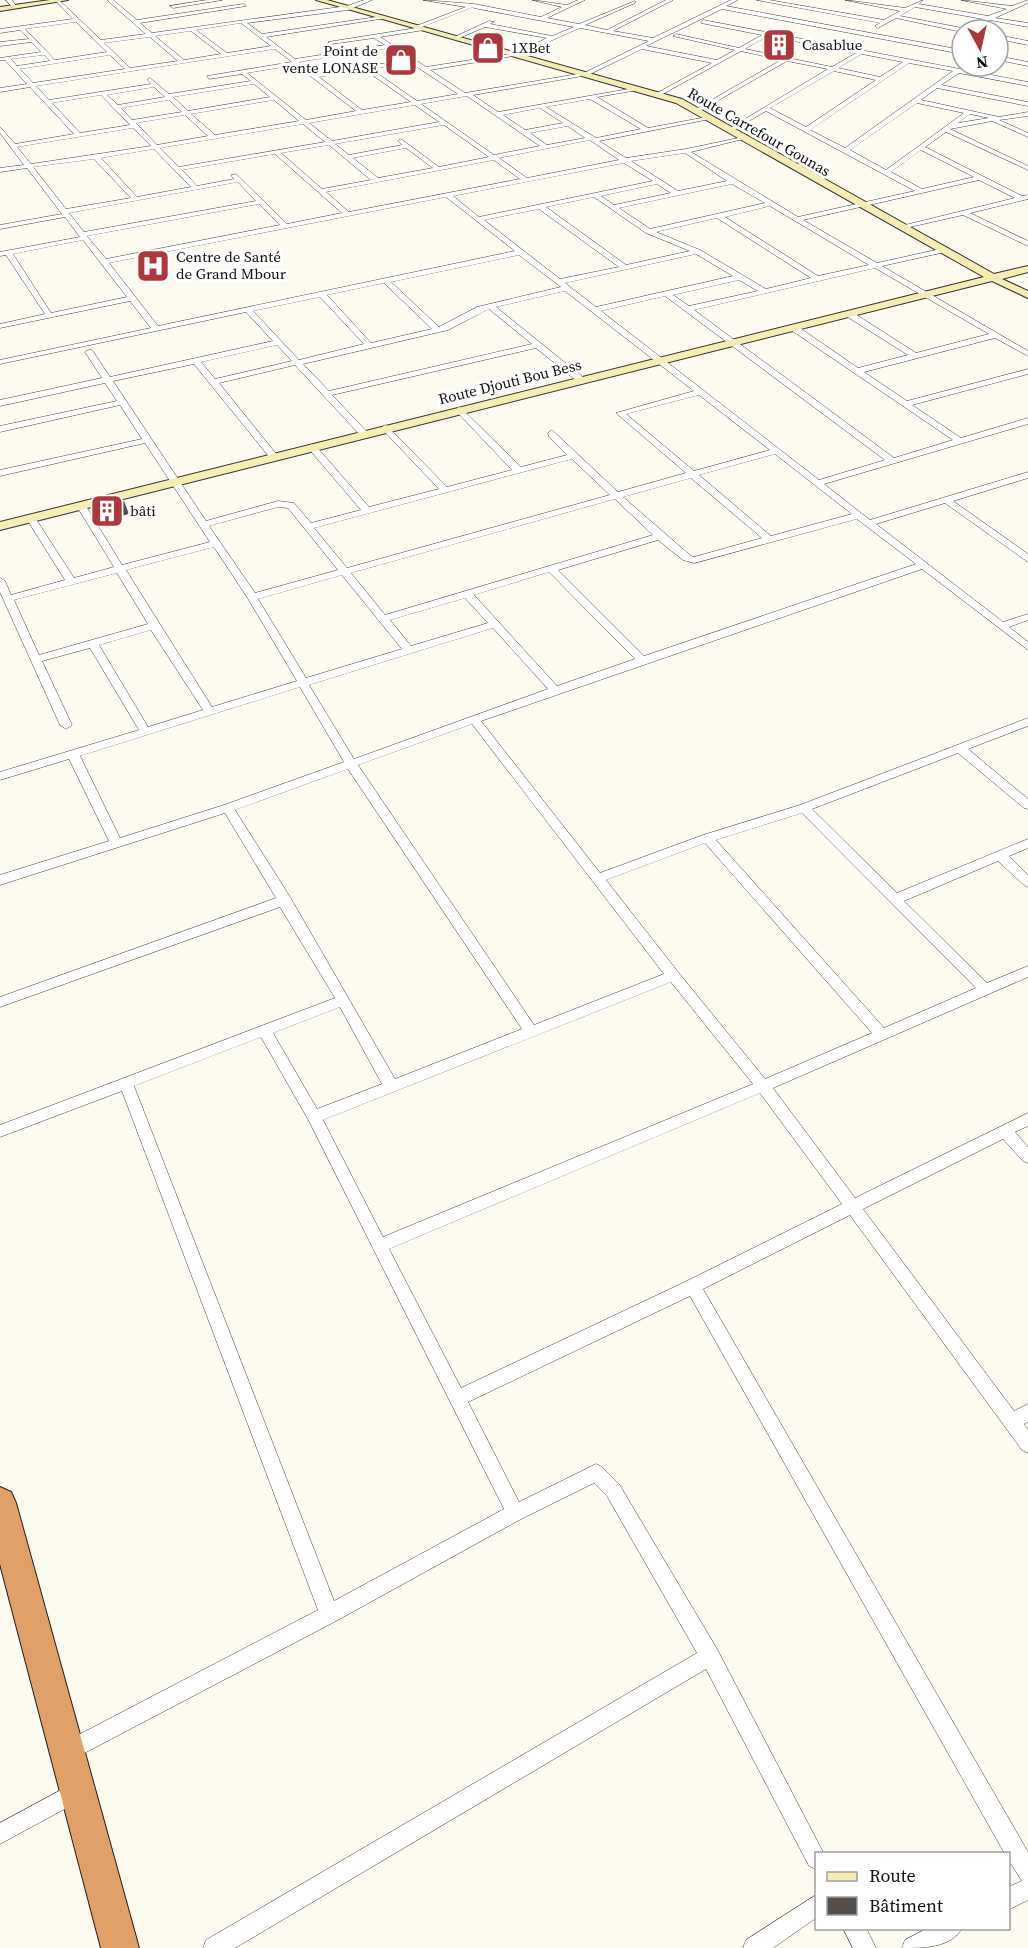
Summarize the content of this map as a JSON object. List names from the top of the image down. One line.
{"streets":{"main road":["Route Carrefour Gounas","Route Djouti Bou Bess"]},"crossings":[["Route Carrefour Gounas","Route Djouti Bou Bess"]],"places":{"building":["Casablue","bâti"],"shop":["1XBet","Point de vente LONASE"],"hospital":["Centre de Santé de Grand Mbour"]},"legend":["Route","Bâtiment"],"north":"bottom"}
